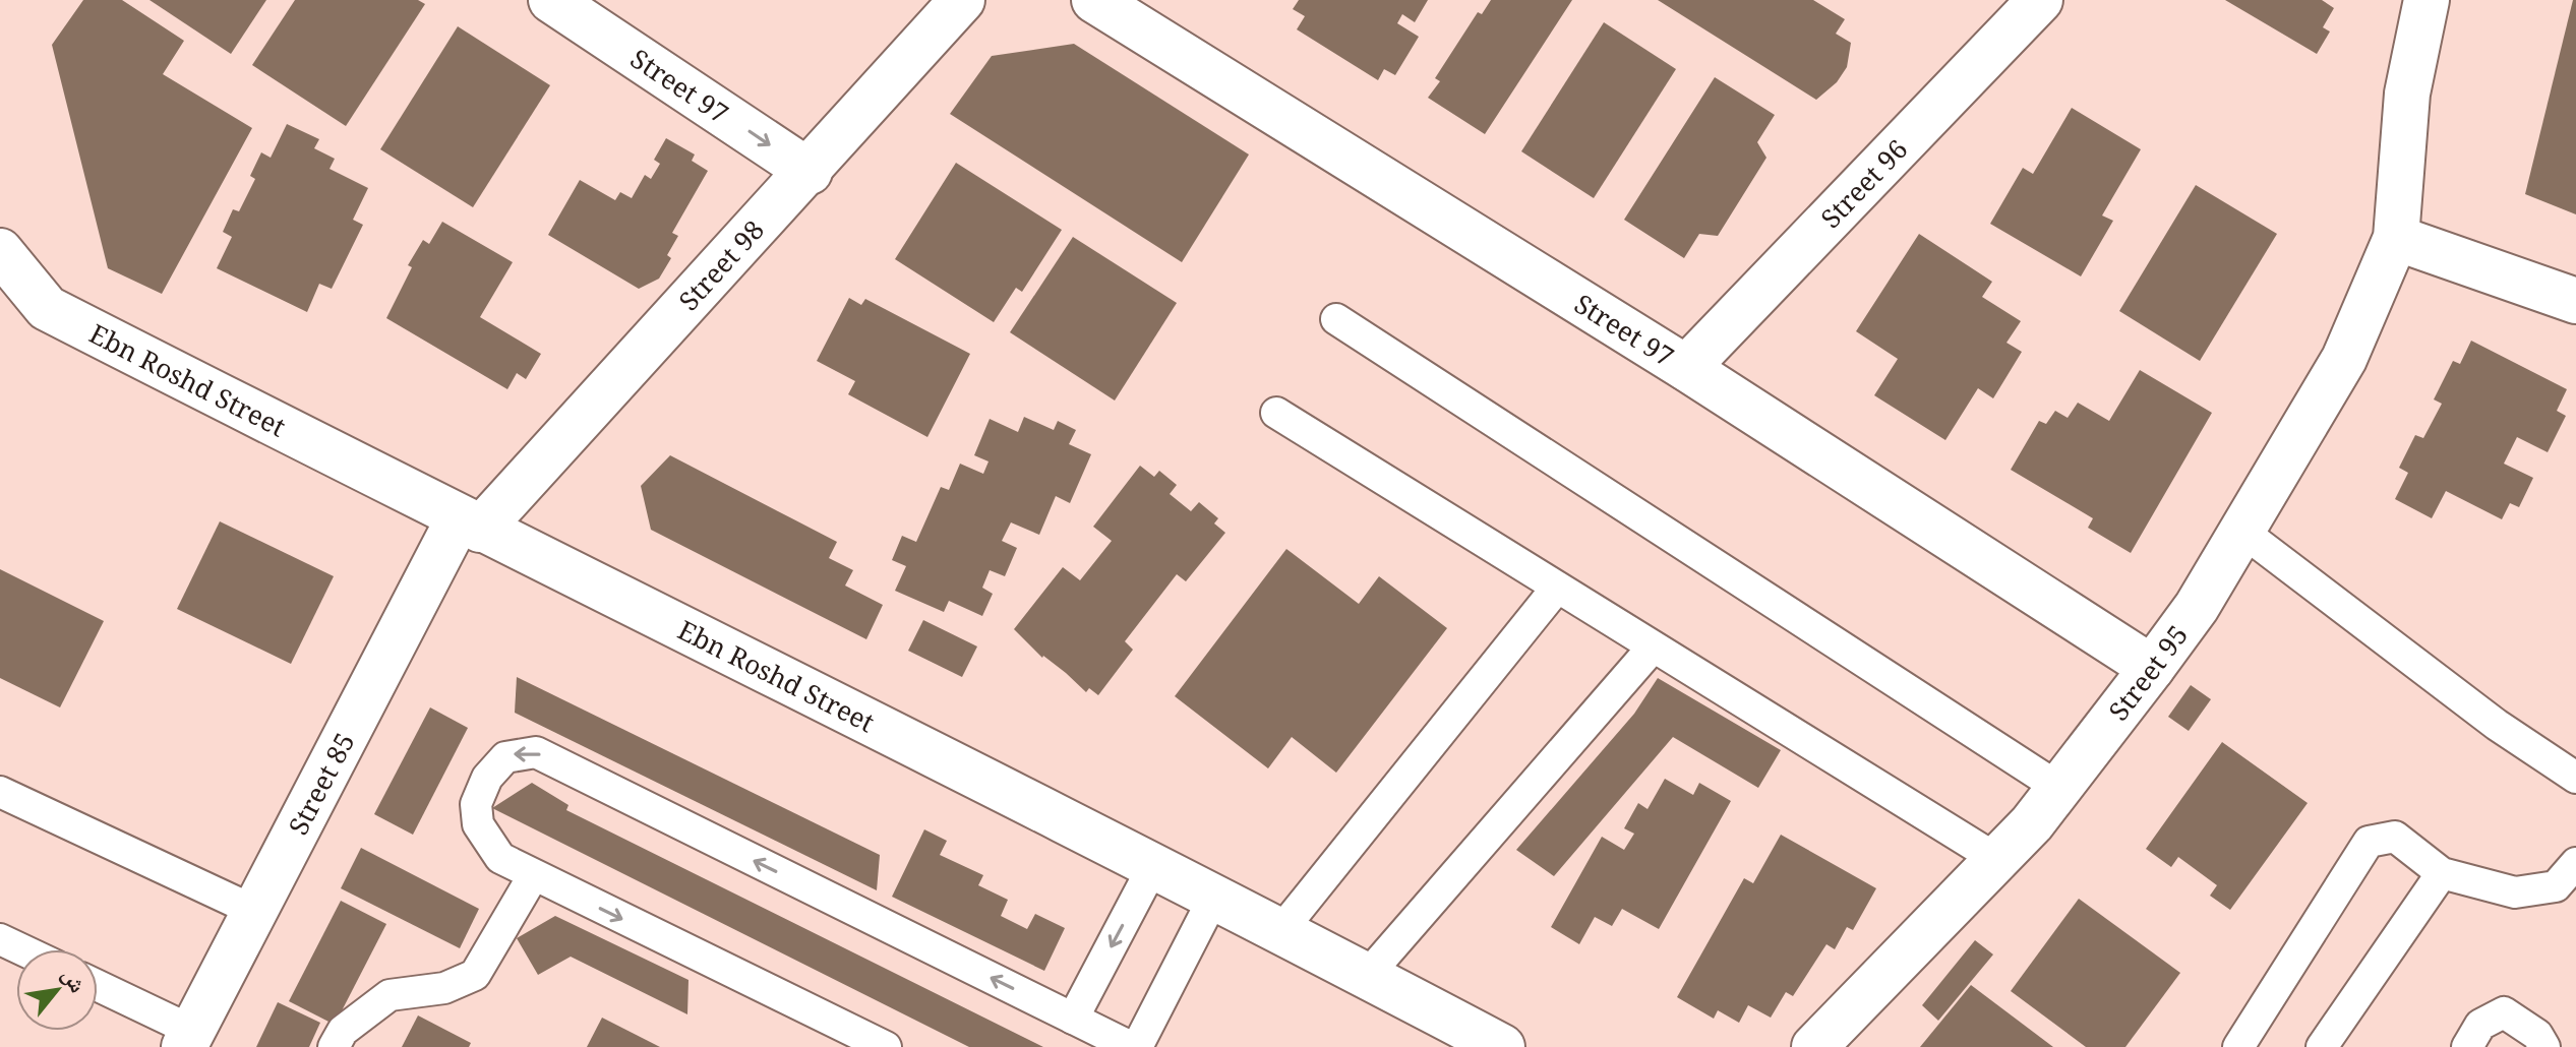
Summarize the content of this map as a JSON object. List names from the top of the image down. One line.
{"streets":{"street":["Street 97","Street 96","Street 98","Ebn Roshd Street","Street 95","Street 85"]},"crossings":[["Street 97","Street 96"],["Street 97","Street 98"],["Street 97","Street 95"],["Street 98","Ebn Roshd Street"],["Street 98","Street 85"],["Ebn Roshd Street","Street 85"]],"north":"top right"}
